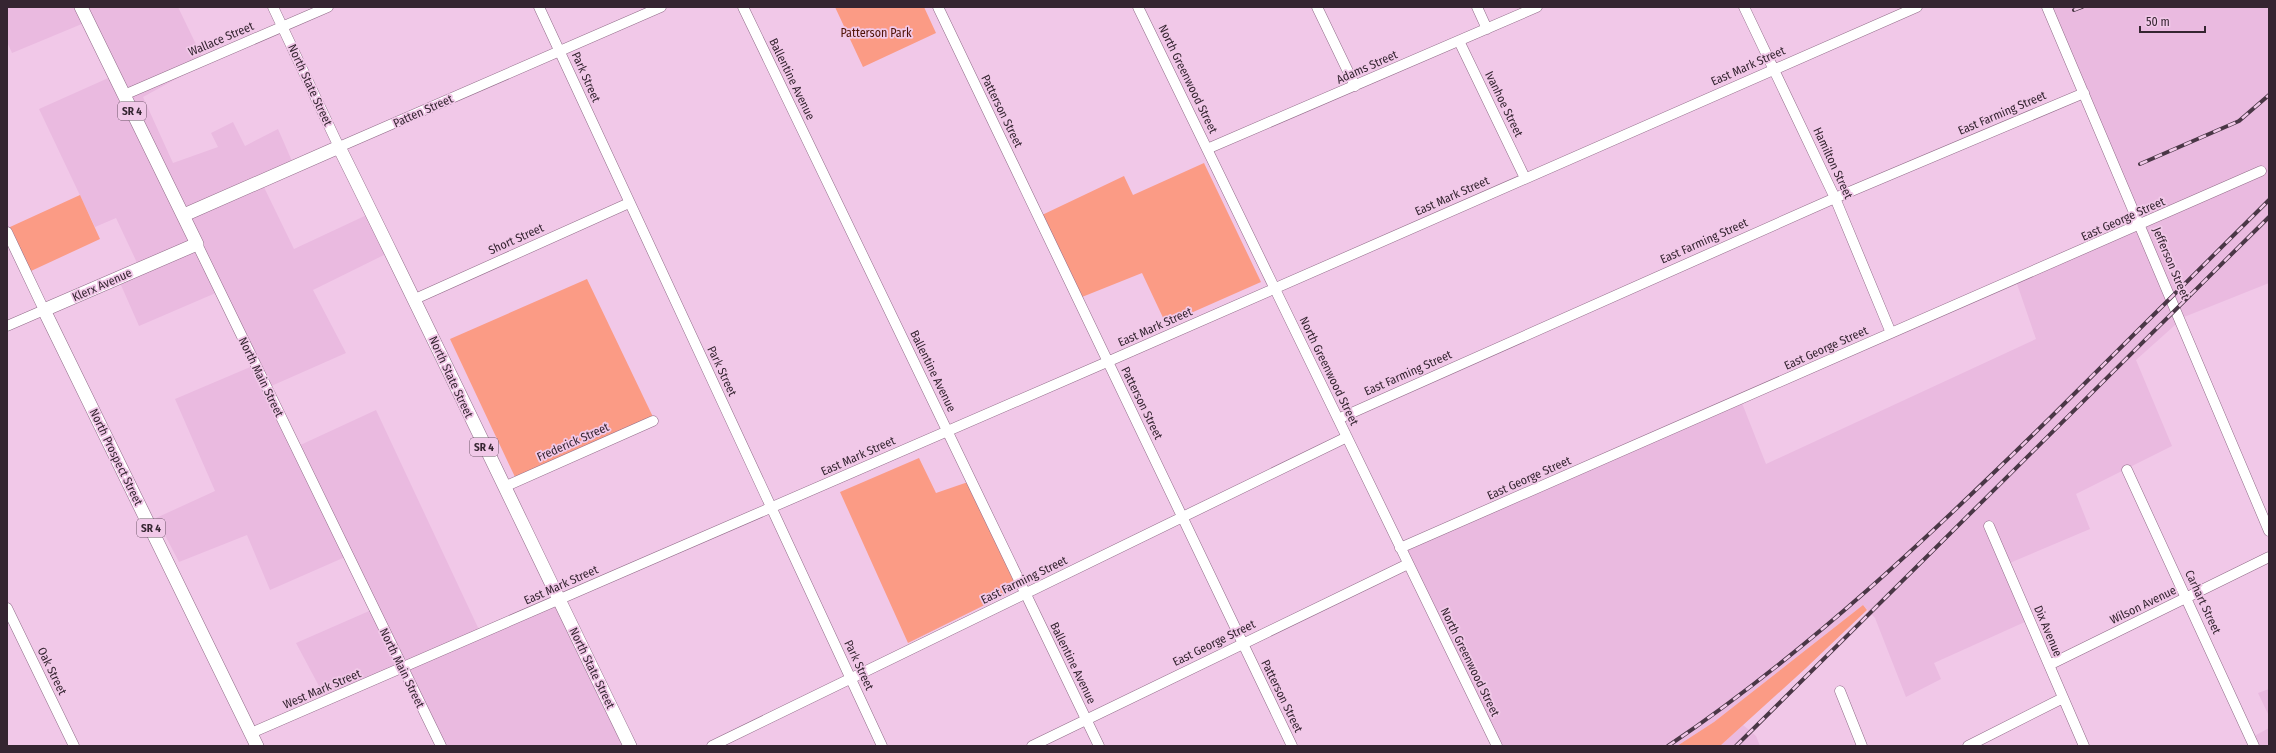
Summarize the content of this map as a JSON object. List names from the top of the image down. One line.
{"streets":{"main road":["North State Street","SR 4","Patten Street","Klerx Avenue","North Main Street","North Prospect Street"],"street":["Wallace Street","East Mark Street","Adams Street","Park Street","Ballentine Avenue","North Greenwood Street","Ivanhoe Street","Patterson Street","East Farming Street","Hamilton Street","East George Street","Short Street","Jefferson Street","Frederick Street","Carhart Street","Wilson Avenue","Dix Avenue","Oak Street","West Mark Street"]},"crossings":[["Wallace Street","North State Street"],["Wallace Street","North Main Street"],["East Mark Street","Park Street"],["East Mark Street","Ballentine Avenue"],["East Mark Street","North Greenwood Street"],["East Mark Street","North State Street"],["East Mark Street","Ivanhoe Street"],["East Mark Street","Patterson Street"],["East Mark Street","Hamilton Street"],["East Mark Street","North Main Street"],["East Mark Street","West Mark Street"],["Adams Street","North Greenwood Street"],["Adams Street","Ivanhoe Street"],["Park Street","Patten Street"],["Park Street","East Farming Street"],["Park Street","Short Street"],["Ballentine Avenue","East Farming Street"],["Ballentine Avenue","East George Street"],["North Greenwood Street","East Farming Street"],["North Greenwood Street","East George Street"],["North State Street","Patten Street"],["North State Street","Short Street"],["North State Street","Frederick Street"],["Patten Street","North Main Street"],["Patterson Street","East Farming Street"],["Patterson Street","East George Street"],["East Farming Street","Hamilton Street"],["East Farming Street","Jefferson Street"],["Hamilton Street","East George Street"],["East George Street","Jefferson Street"],["Klerx Avenue","North Main Street"],["Klerx Avenue","North Prospect Street"],["North Main Street","West Mark Street"],["North Prospect Street","West Mark Street"],["Carhart Street","Wilson Avenue"],["Wilson Avenue","Dix Avenue"]],"parks":["Patterson Park"],"scale_bar":"50 m"}
